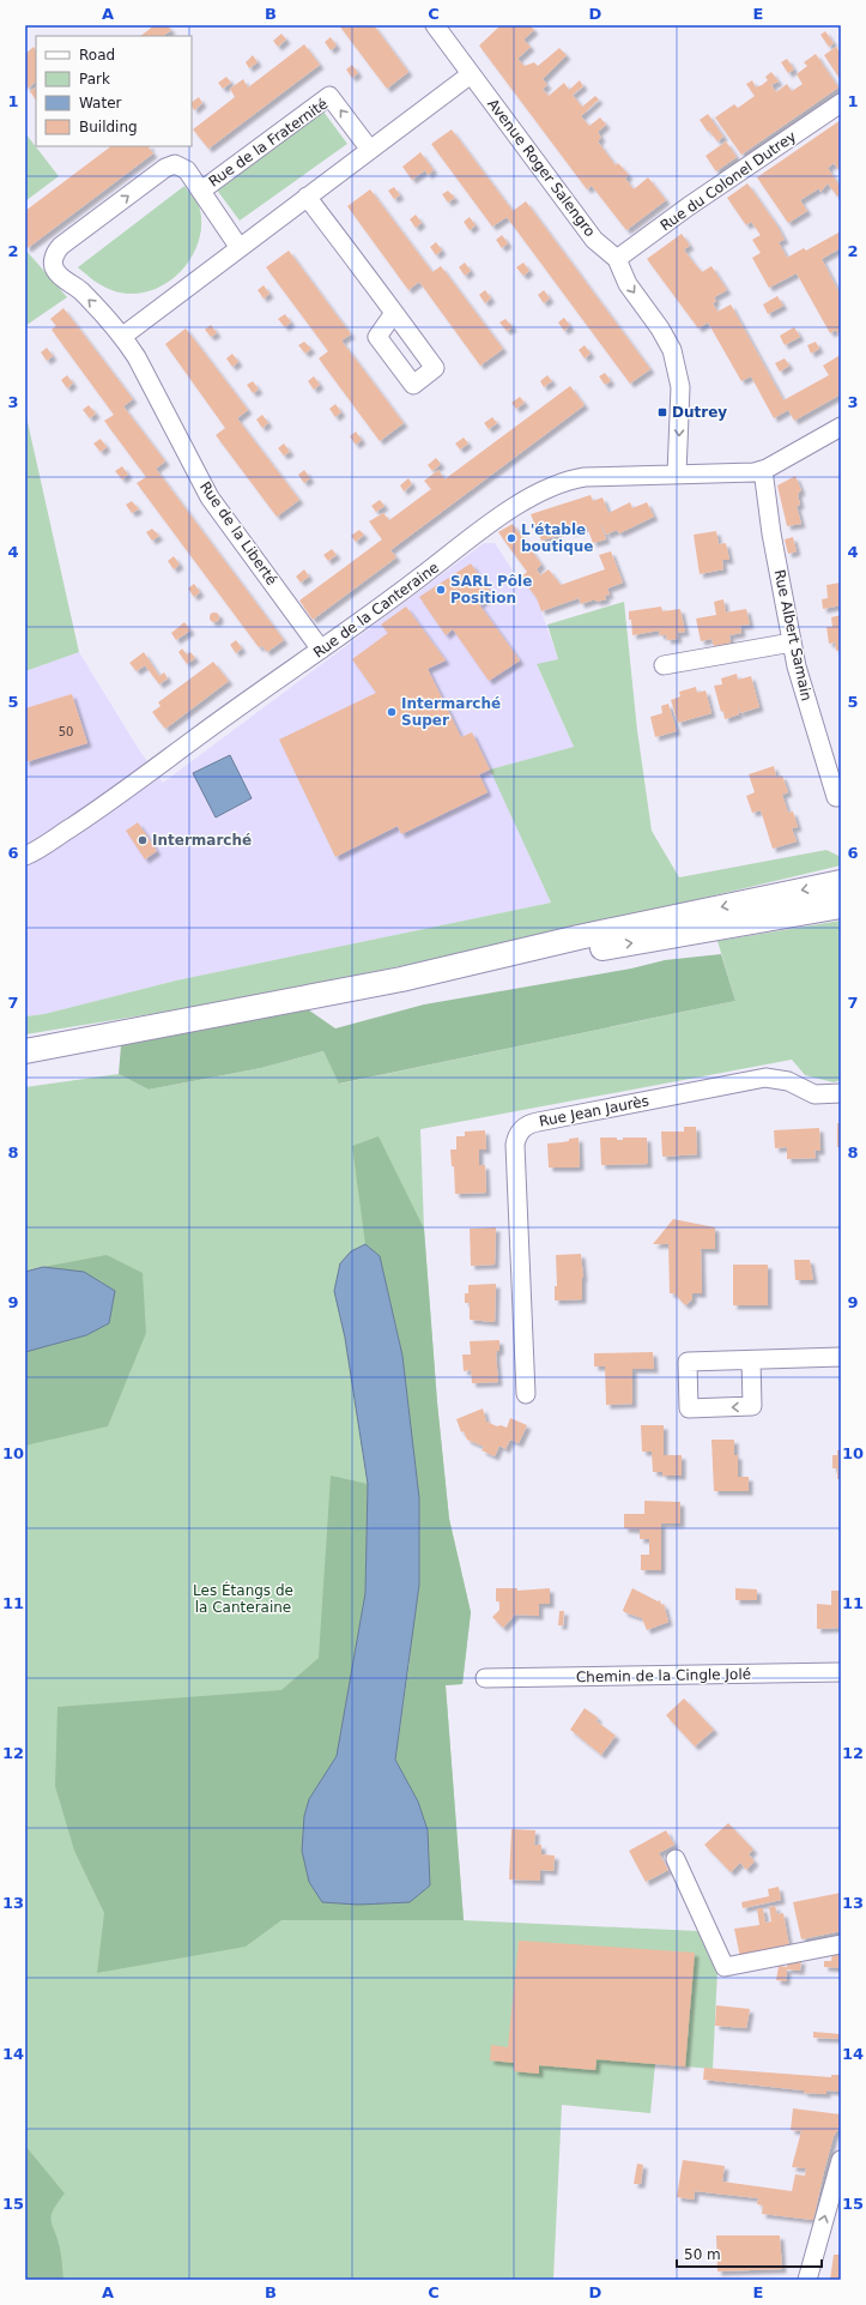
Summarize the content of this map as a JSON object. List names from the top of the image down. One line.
{"streets":{"street":["Rue de la Fraternité","Avenue Roger Salengro","Rue du Colonel Dutrey","Rue de la Liberté","Rue de la Canteraine","Rue Albert Samain","Rue Jean Jaurès","Chemin de la Cingle Jolé"]},"crossings":[["Rue de la Fraternité","Rue de la Liberté"],["Avenue Roger Salengro","Rue du Colonel Dutrey"],["Avenue Roger Salengro","Rue de la Canteraine"],["Rue de la Liberté","Rue de la Canteraine"],["Rue de la Canteraine","Rue Albert Samain"]],"one_way":["Avenue Roger Salengro"],"parks":["Les Étangs de la Canteraine"],"places":{"transit":["Dutrey"],"other":["L'étable boutique","SARL Pôle Position","Intermarché Super","Intermarché"]},"house_numbers":["50"],"legend":["Road","Park","Water","Building"],"scale_bar":"50 m","grid":{"columns":["A","B","C","D","E"],"rows":["1","2","3","4","5","6","7","8","9","10","11","12","13","14","15"]}}
